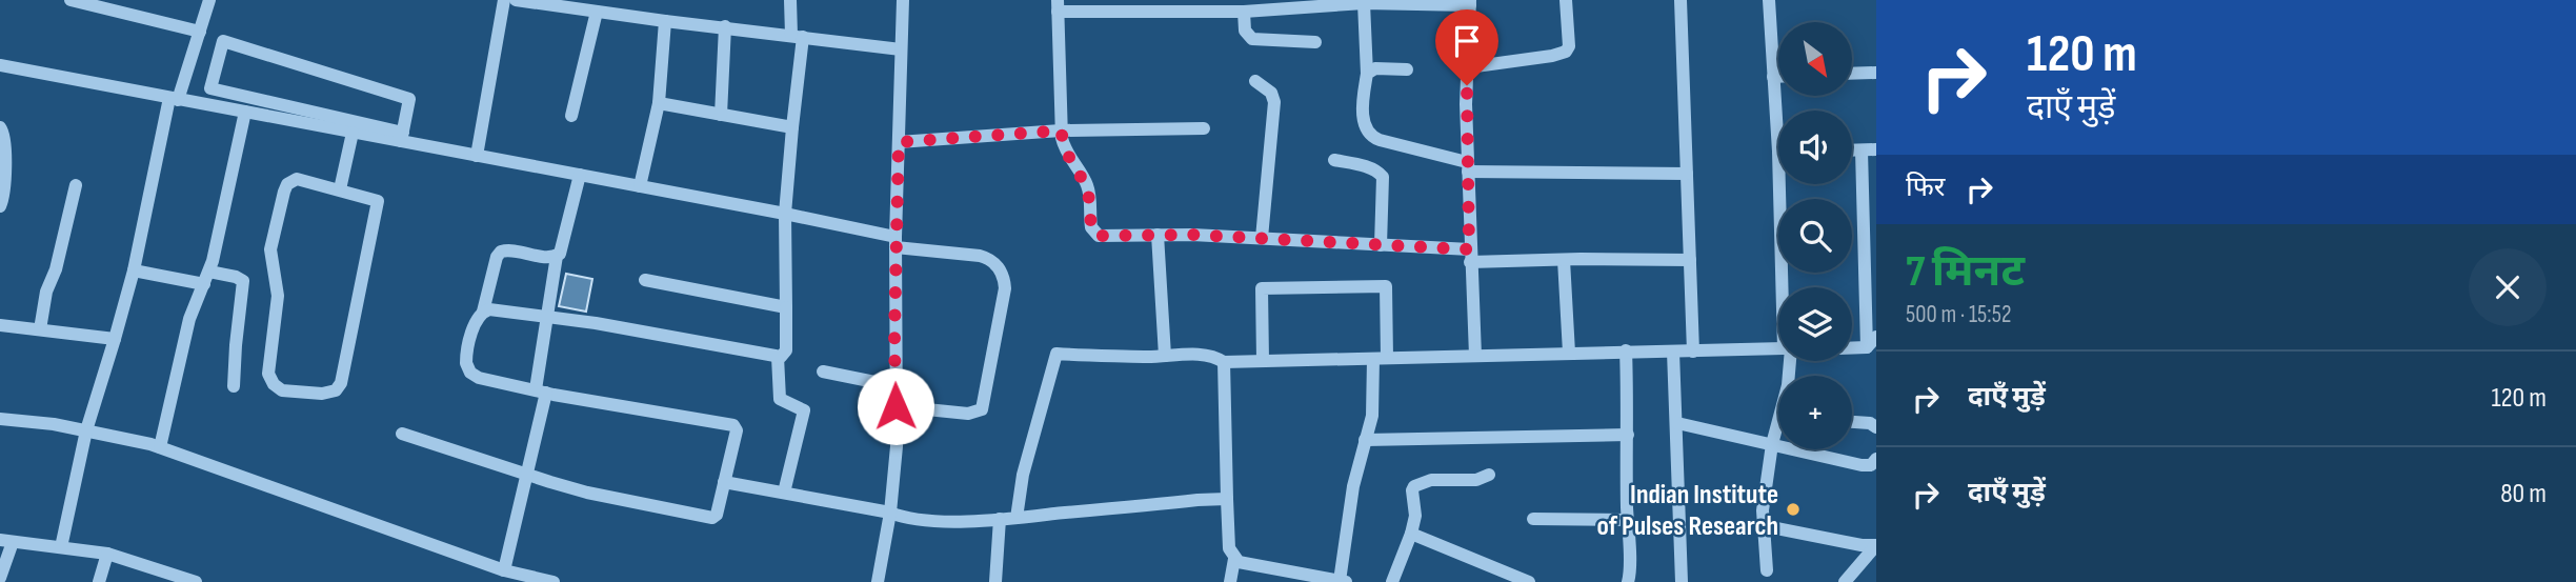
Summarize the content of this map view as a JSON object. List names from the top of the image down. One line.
{"places":["Indian Institute of Pulses Research"],"north":"bottom right","page":{"turn":["120 m","दाएँ मुड़ें"],"map_buttons":"+","then":"फिर","heading":["7 मिनट","500 m · 15:52"],"list":[{"name":"दाएँ मुड़ें","value":"120 m"},{"name":"दाएँ मुड़ें","value":"80 m"}]}}
